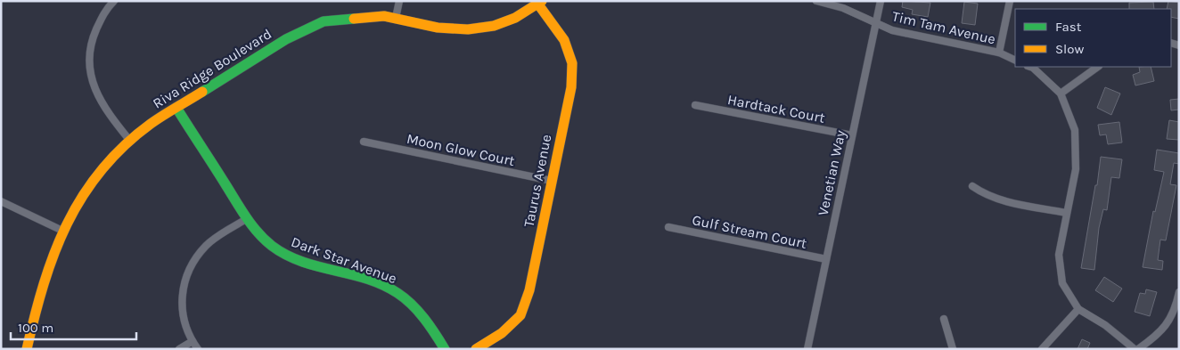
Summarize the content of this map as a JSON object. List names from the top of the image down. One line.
{"streets":{"street":["Tim Tam Avenue","Riva Ridge Boulevard","Hardtack Court","Moon Glow Court","Venetian Way","Taurus Avenue","Gulf Stream Court","Dark Star Avenue"]},"crossings":[["Tim Tam Avenue","Venetian Way"],["Riva Ridge Boulevard","Taurus Avenue"],["Riva Ridge Boulevard","Dark Star Avenue"],["Hardtack Court","Venetian Way"],["Moon Glow Court","Taurus Avenue"],["Venetian Way","Gulf Stream Court"]],"legend":["Fast","Slow"],"scale_bar":"100 m"}
